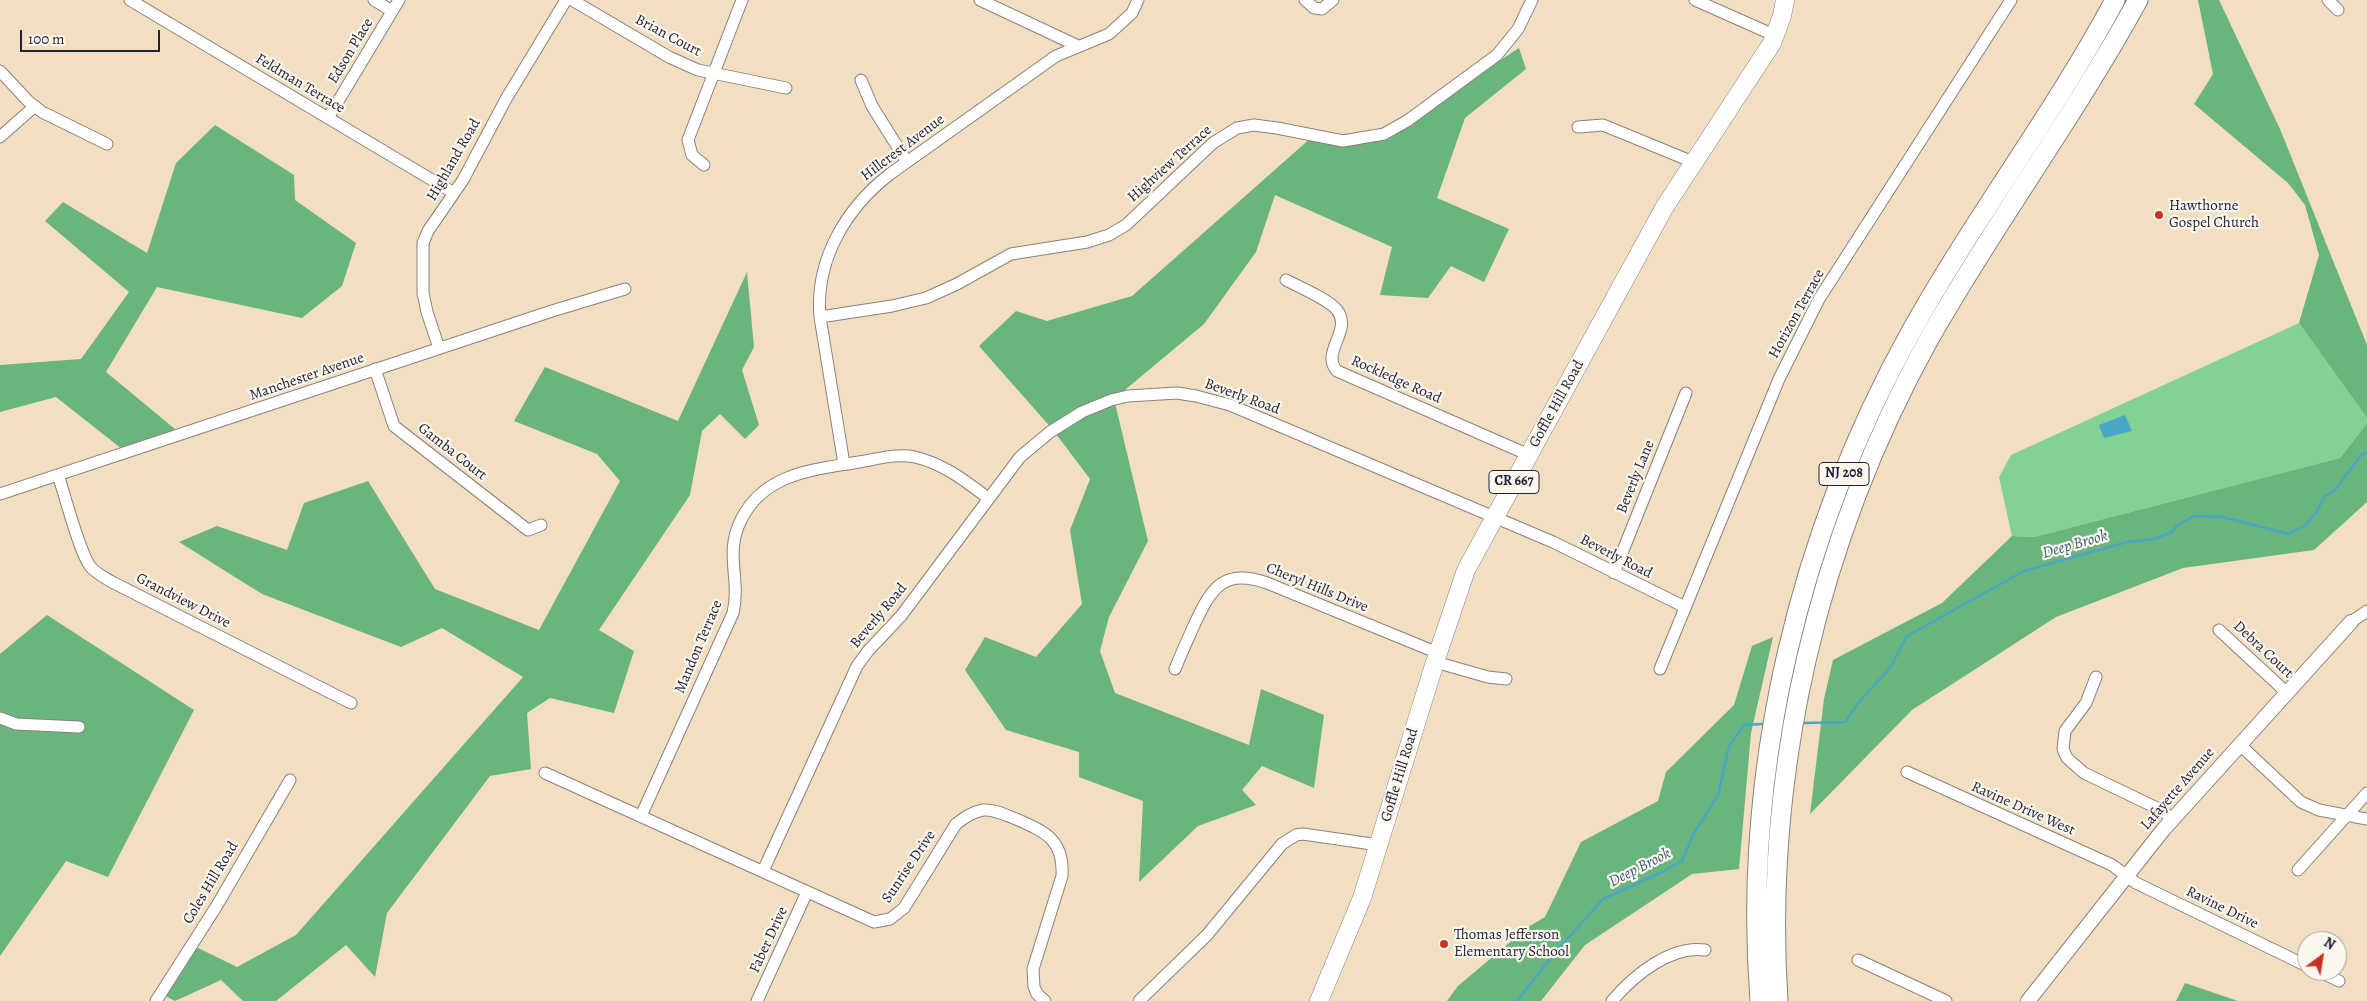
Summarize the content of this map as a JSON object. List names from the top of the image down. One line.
{"streets":{"highway":["NJ 208"],"main road":["Goffle Hill Road","CR 667"],"street":["Brian Court","Edson Place","Feldman Terrace","Hillcrest Avenue","Highland Road","Highview Terrace","Horizon Terrace","Manchester Avenue","Rockledge Road","Beverly Road","Gamba Court","Beverly Lane","Cheryl Hills Drive","Grandview Drive","Mandon Terrace","Debra Court","Lafayette Avenue","Ravine Drive West","Sunrise Drive","Coles Hill Road","Ravine Drive","Faber Drive"]},"crossings":[["Edson Place","Feldman Terrace"],["Feldman Terrace","Highland Road"],["Hillcrest Avenue","Highview Terrace"],["Hillcrest Avenue","Mandon Terrace"],["Highland Road","Manchester Avenue"],["Horizon Terrace","Beverly Road"],["Manchester Avenue","Gamba Court"],["Manchester Avenue","Grandview Drive"],["Rockledge Road","Goffle Hill Road"],["Beverly Road","Goffle Hill Road"],["Beverly Road","Beverly Lane"],["Beverly Road","Mandon Terrace"],["Beverly Road","Sunrise Drive"],["Goffle Hill Road","Cheryl Hills Drive"],["Mandon Terrace","Sunrise Drive"],["Debra Court","Lafayette Avenue"],["Lafayette Avenue","Ravine Drive West"],["Lafayette Avenue","Ravine Drive"],["Ravine Drive West","Ravine Drive"],["Sunrise Drive","Faber Drive"]],"water":["Deep Brook"],"places":["Hawthorne Gospel Church","Thomas Jefferson Elementary School"],"scale_bar":"100 m","north":"top right"}
